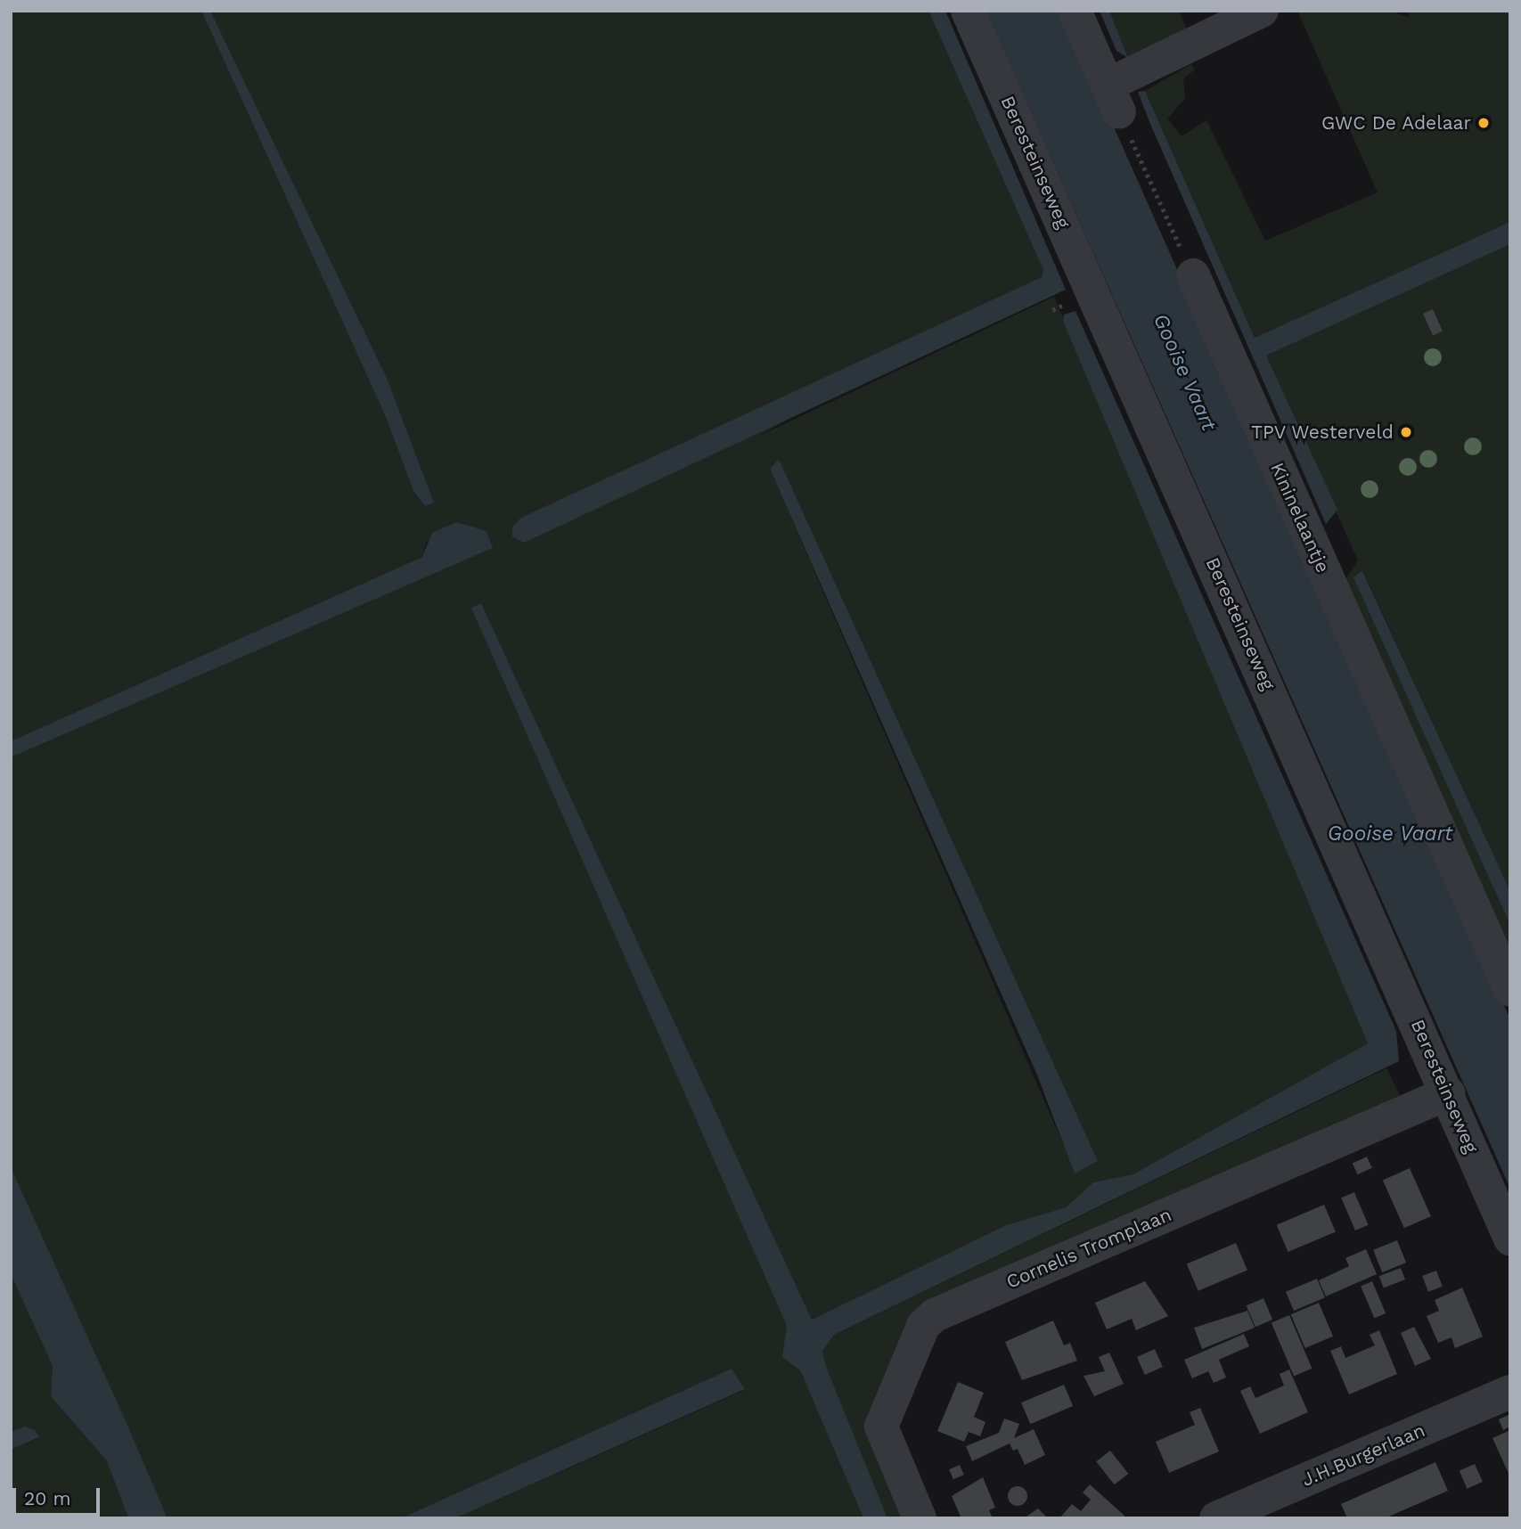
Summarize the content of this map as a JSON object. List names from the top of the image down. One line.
{"streets":{"street":["Beresteinseweg","Kininelaantje","Cornelis Tromplaan","J.H.Burgerlaan"]},"crossings":[["Beresteinseweg","Cornelis Tromplaan"]],"water":["Gooise Vaart"],"places":["GWC De Adelaar","TPV Westerveld"],"scale_bar":"20 m"}
